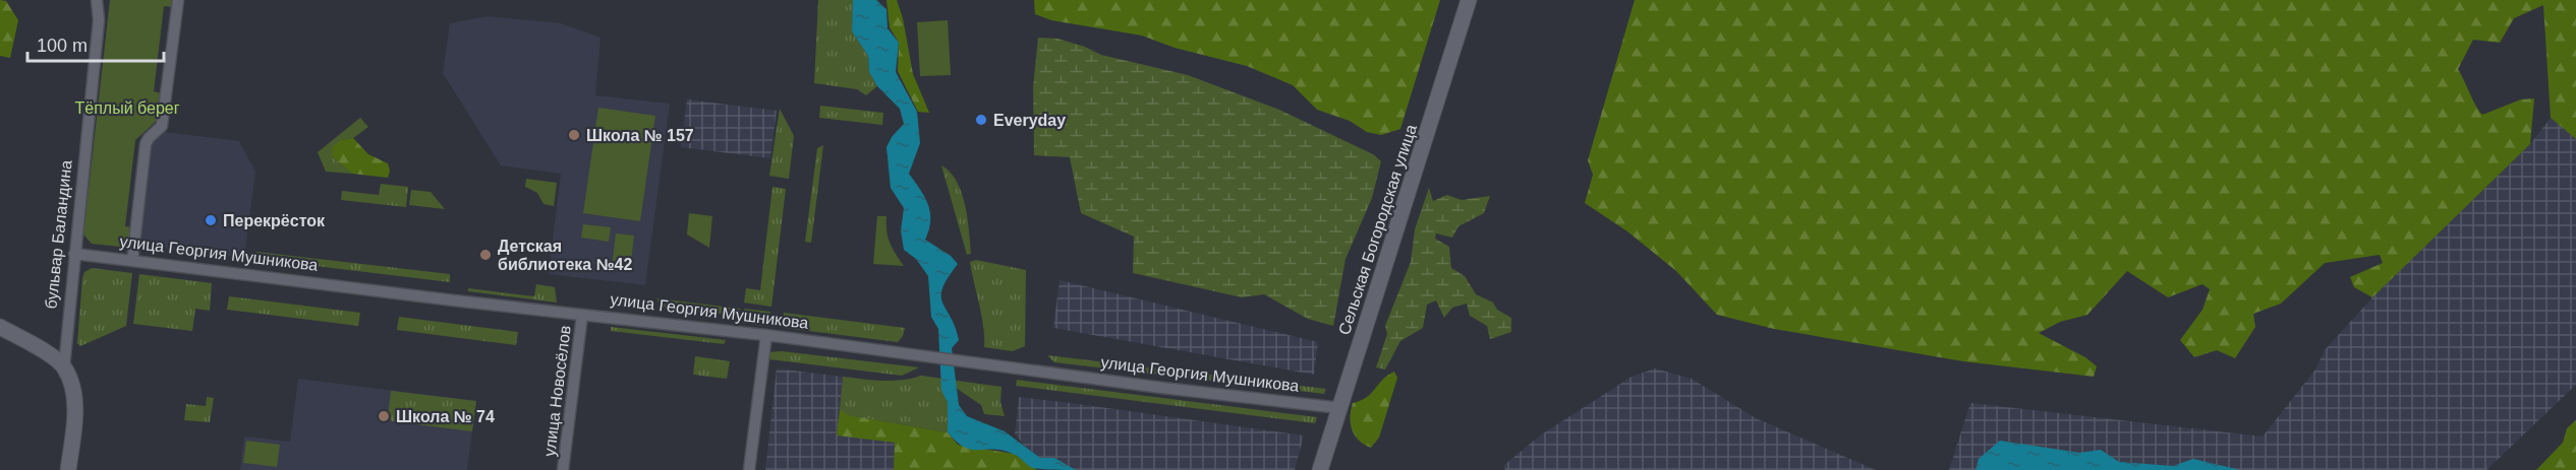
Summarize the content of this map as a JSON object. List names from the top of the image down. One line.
{"streets":{"main road":["Сельская Богородская улица","бульвар Баландина"],"street":["улица Георгия Мушникова","улица Новосёлов"]},"crossings":[["Сельская Богородская улица","улица Георгия Мушникова"],["бульвар Баландина","улица Георгия Мушникова"],["улица Георгия Мушникова","улица Новосёлов"]],"parks":["Тёплый берег"],"places":["Everyday","Школа № 157","Перекрёсток","Детская библиотека №42","Школа № 74"],"scale_bar":"100 m"}
